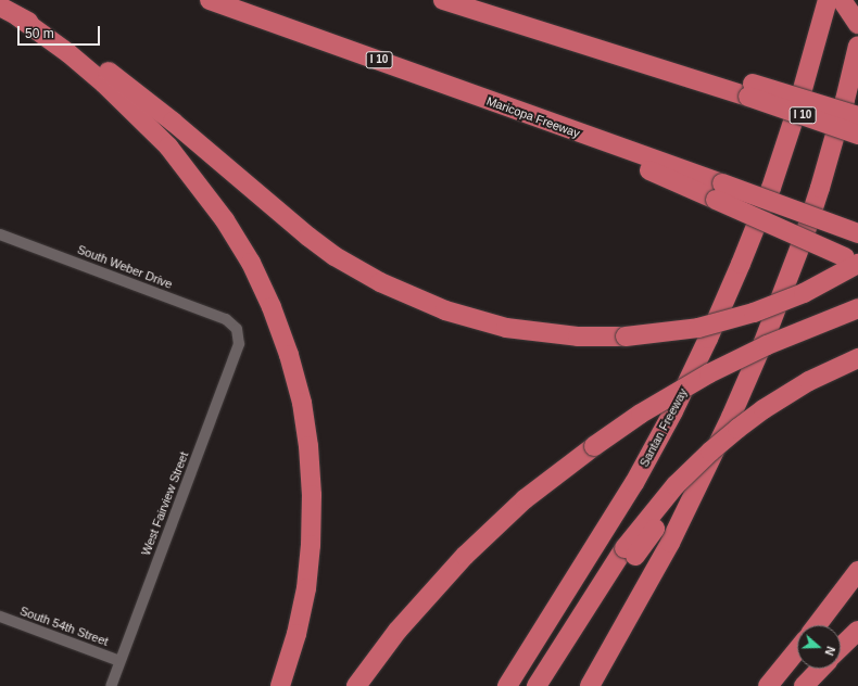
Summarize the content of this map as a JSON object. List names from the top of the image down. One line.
{"streets":{"highway":["I 10","Maricopa Freeway","Santan Freeway"],"street":["South Weber Drive","West Fairview Street","South 54th Street"]},"crossings":[["South Weber Drive","West Fairview Street"],["West Fairview Street","South 54th Street"]],"scale_bar":"50 m","north":"right"}
